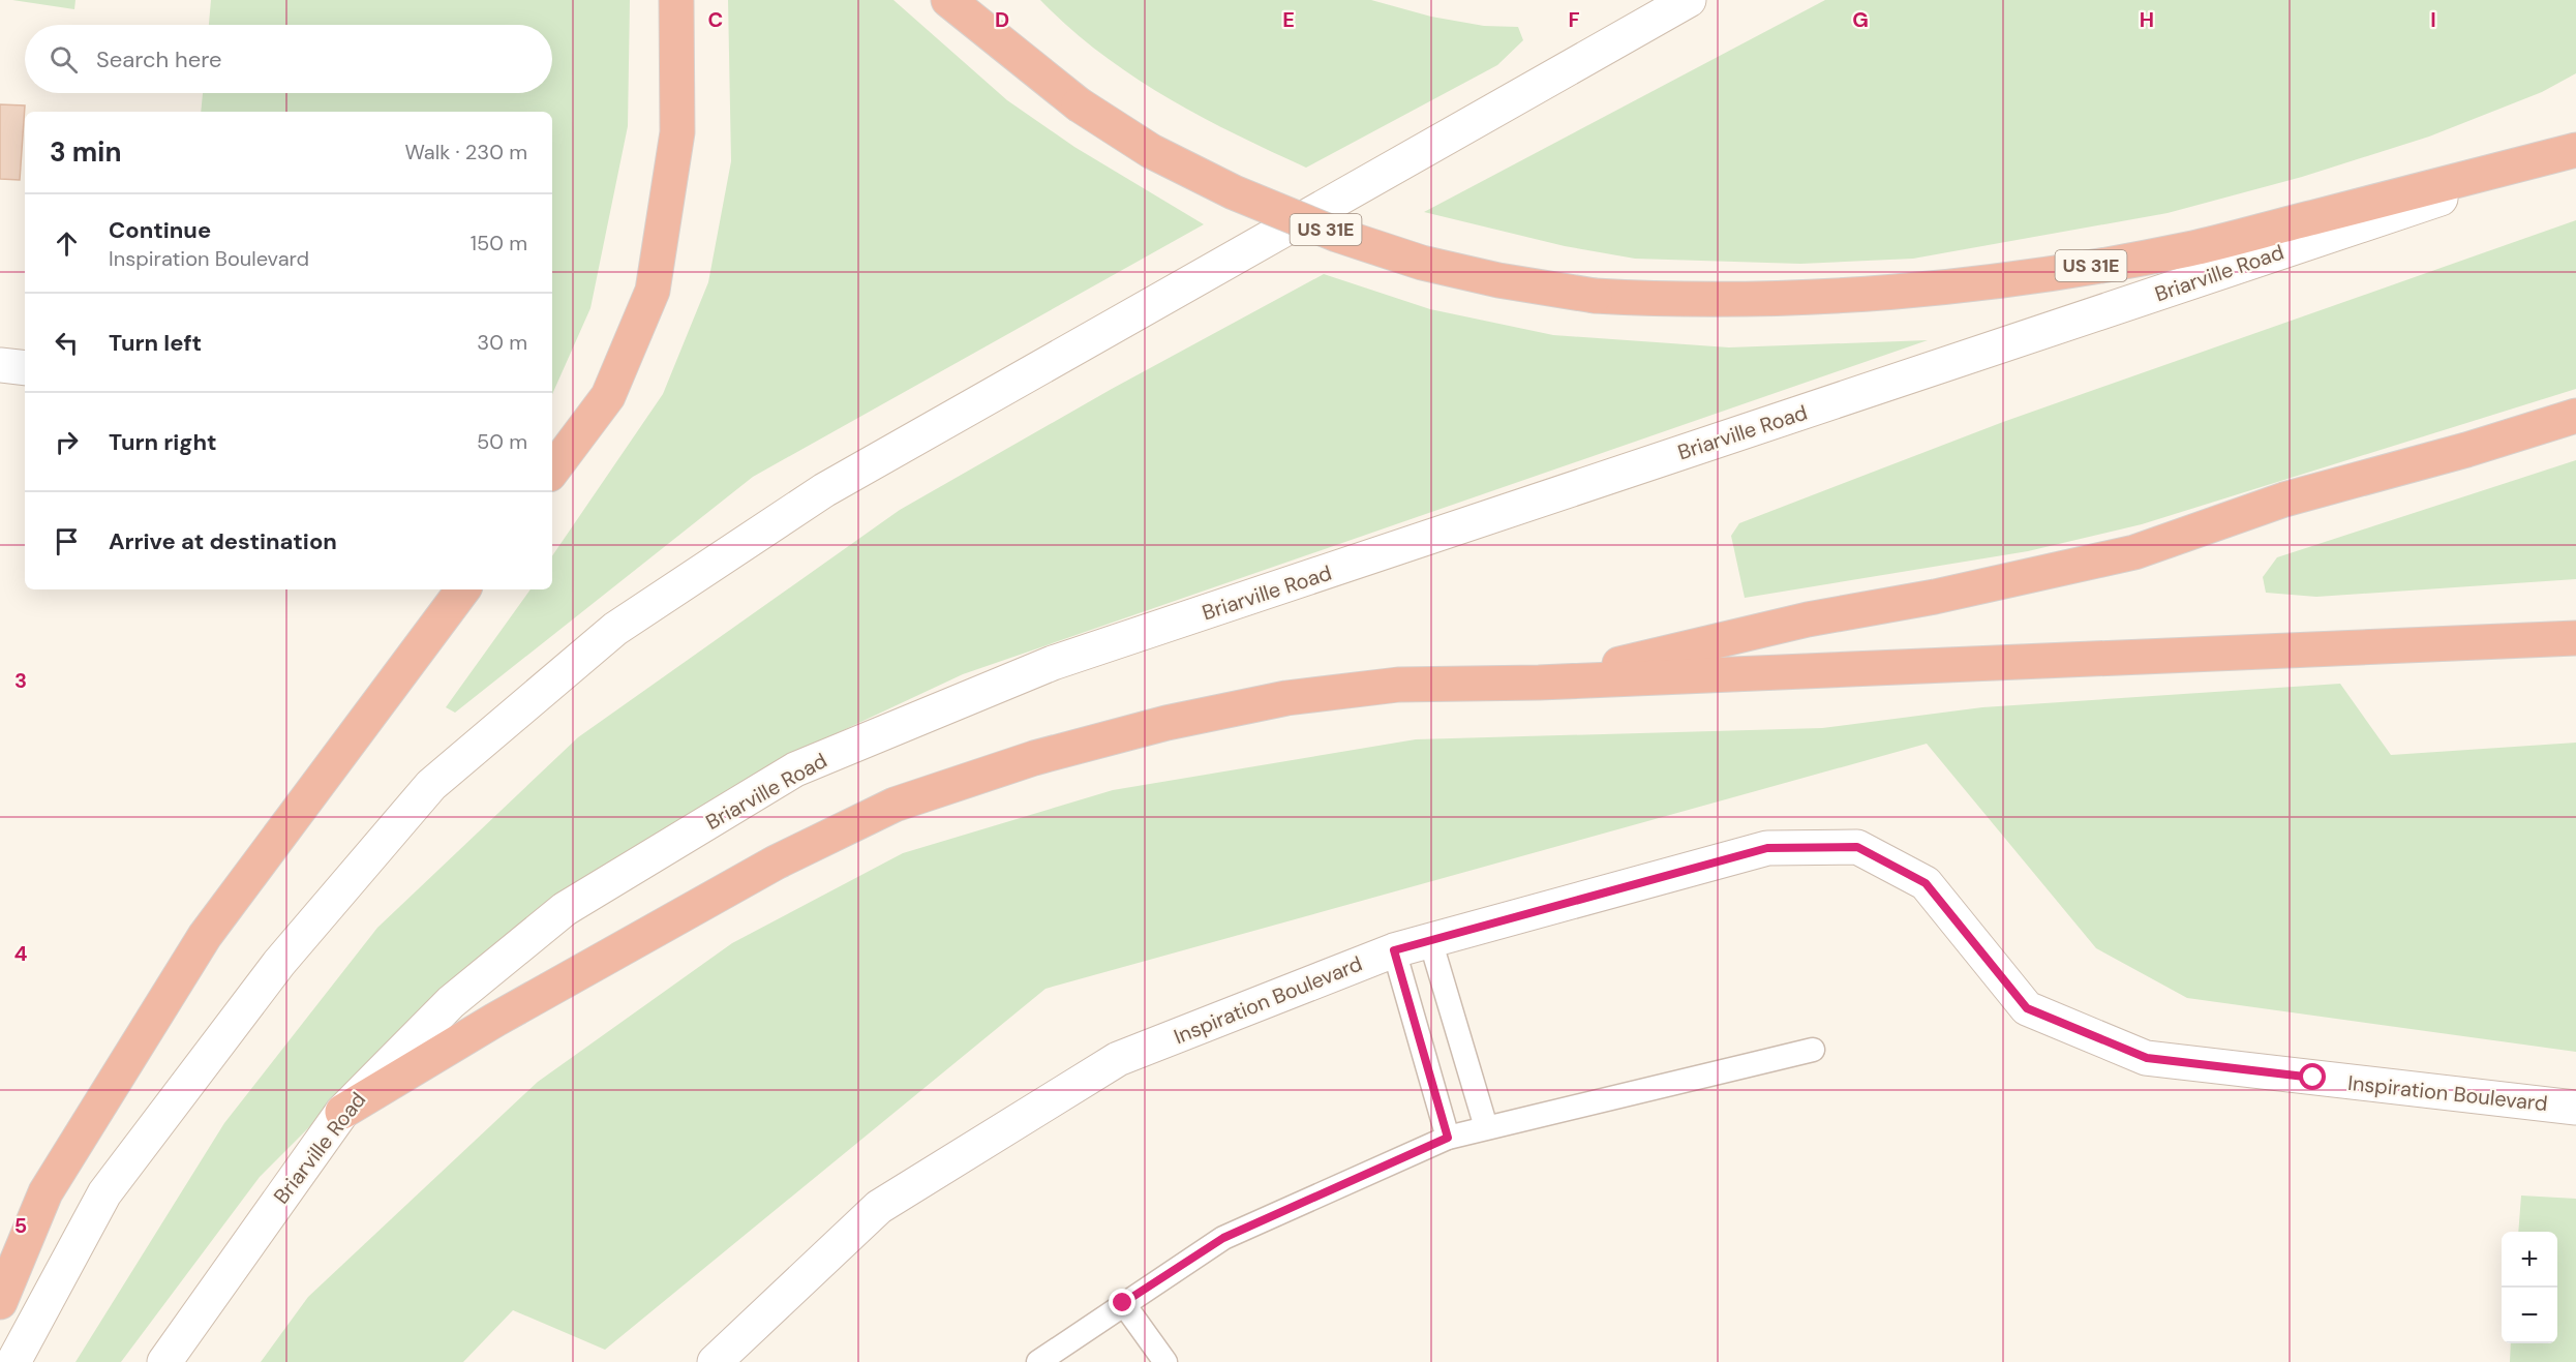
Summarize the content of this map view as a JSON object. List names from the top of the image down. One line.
{"streets":{"highway":["US 31E"],"main road":["Briarville Road","Inspiration Boulevard"]},"crossings":[["US 31E","Briarville Road"]],"page":{"search":"Search here","heading":["3 min","Walk · 230 m"],"list":[["Continue","Inspiration Boulevard","150 m"],["Turn left","30 m"],["Turn right","50 m"],"Arrive at destination"],"map_buttons":["+","−"]},"grid":{"columns":["C","D","E","F","G","H","I"],"rows":["3","4","5"]}}
